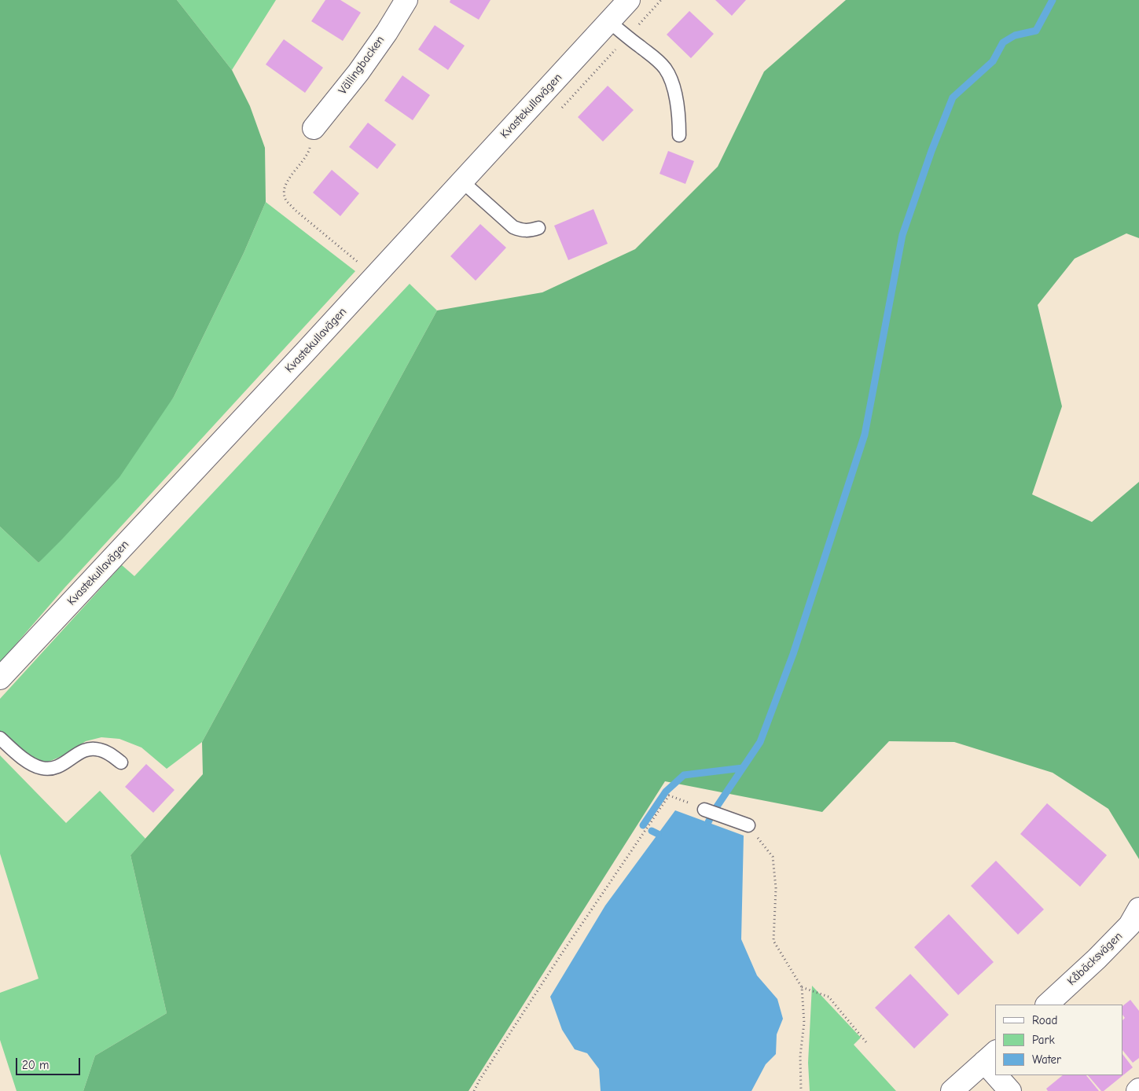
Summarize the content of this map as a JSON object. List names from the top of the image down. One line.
{"streets":{"street":["Vällingbacken","Kvastekullavägen","Kåbäcksvägen"]},"legend":["Road","Park","Water"],"scale_bar":"20 m"}
